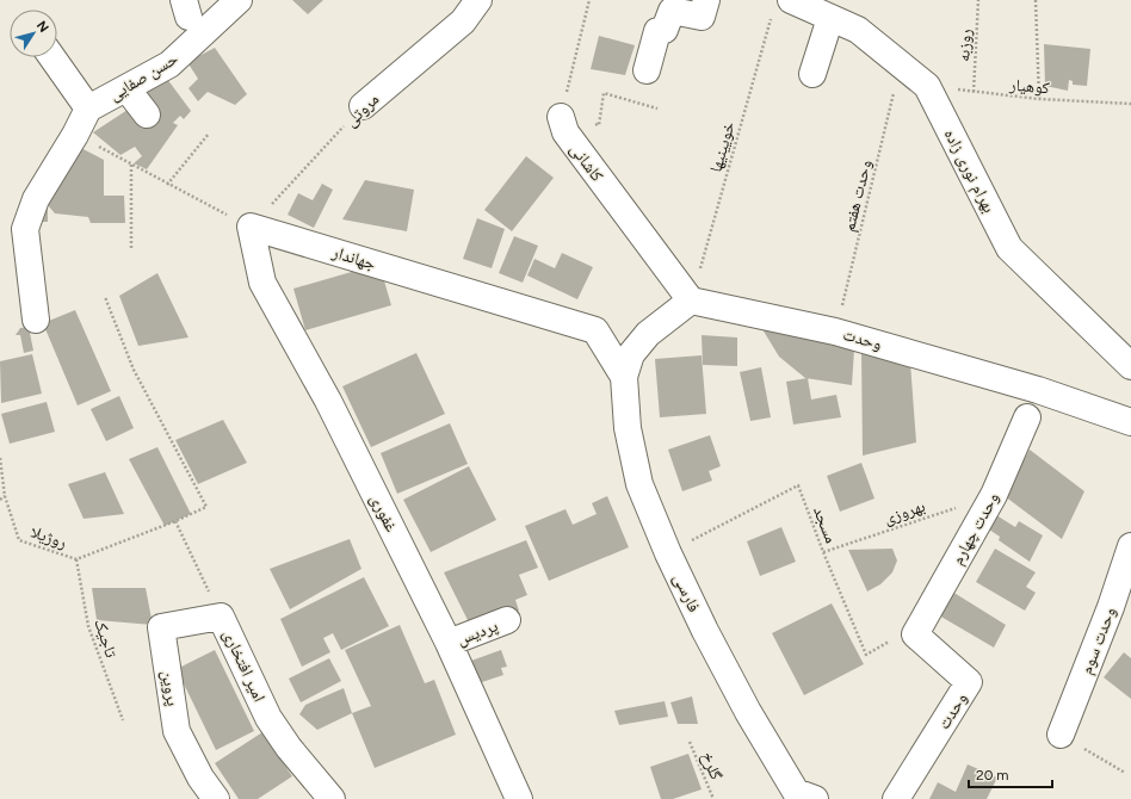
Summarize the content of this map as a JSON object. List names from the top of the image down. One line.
{"streets":{"street":["حسن صفایی","مروتی","کاشانی","بهرام نوری زاده","جهاندار","وحدت","غفوری","وحدت چهارم","فارسی","پردیس","وحدت سوم","امیر افتخاری","پروین"],"path":["روزبه","کوهیار","خویینیها","وحدت هفتم","بهروزی","مسجد","روژیلا","تاجیک","گلرخ"]},"crossings":[["روزبه","کوهیار"],["کوهیار","بهرام نوری زاده"],["مروتی","جهاندار"],["مروتی","غفوری"],["خویینیها","کاشانی"],["خویینیها","وحدت"],["کاشانی","وحدت"],["بهرام نوری زاده","وحدت هفتم"],["وحدت هفتم","وحدت"],["جهاندار","غفوری"],["جهاندار","فارسی"],["وحدت","مسجد"],["وحدت","وحدت چهارم"],["بهروزی","مسجد"],["بهروزی","وحدت چهارم"],["غفوری","پردیس"],["مسجد","وحدت چهارم"],["مسجد","فارسی"],["روژیلا","تاجیک"],["روژیلا","امیر افتخاری"],["امیر افتخاری","پروین"]],"scale_bar":"20 m","north":"top right"}
